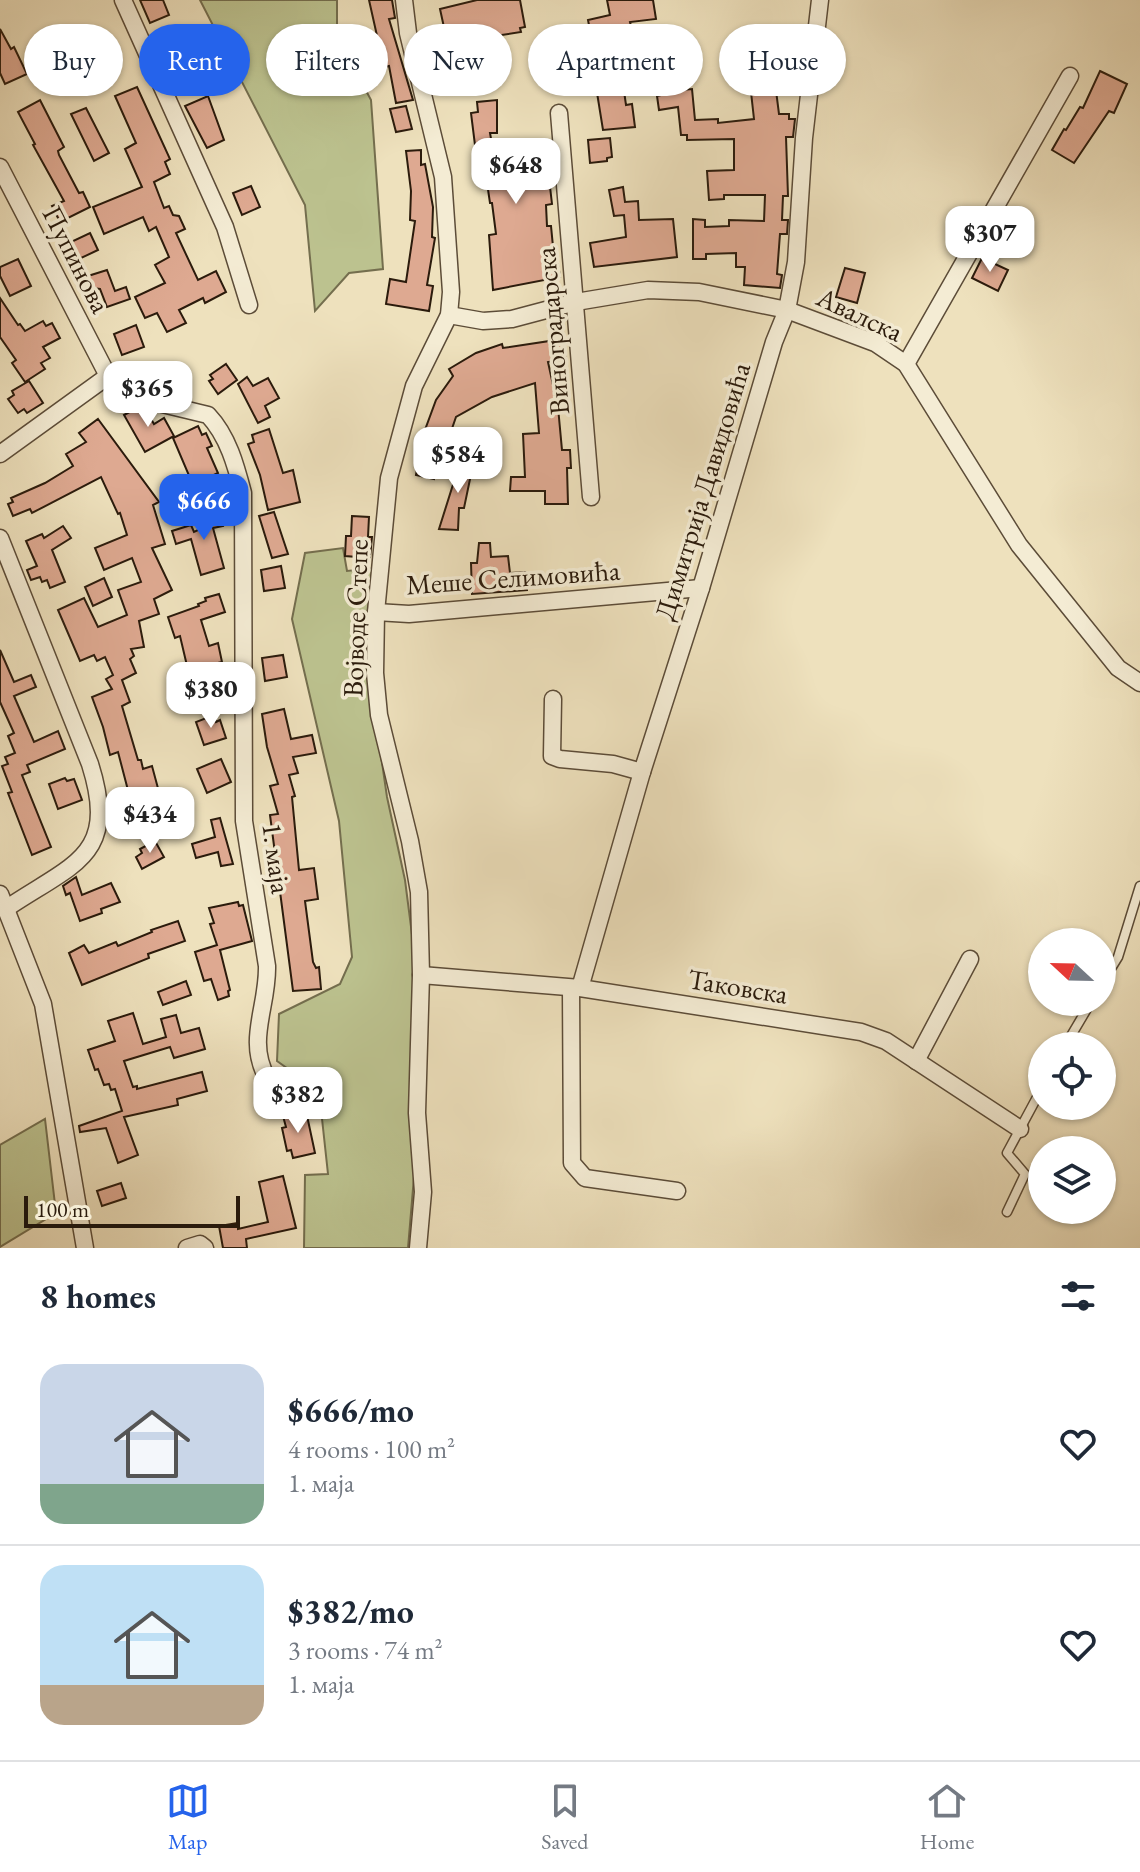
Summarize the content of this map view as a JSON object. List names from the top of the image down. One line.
{"streets":{"street":["Пупинова","Авалска","Виноградарска","Димитрија Давидовића","Меше Селимовића","Војводе Степе","1. маја","Таковска"]},"crossings":[["Пупинова","1. маја"],["Авалска","Виноградарска"],["Авалска","Димитрија Давидовића"],["Авалска","Војводе Степе"],["Димитрија Давидовића","Меше Селимовића"],["Димитрија Давидовића","Таковска"],["Меше Селимовића","Војводе Степе"],["Војводе Степе","Таковска"]],"scale_bar":"100 m","north":"left","page":{"chip":["Buy","Rent","Filters","New","Apartment","House"],"price":["$648","$307","$365","$584","$666","$380","$434","$382"],"scale":"100 m","heading":"8 homes","list":[{"name":"$666/mo","note":"4 rooms · 100 m² · 1. маја"},{"name":"$382/mo","note":"3 rooms · 74 m² · 1. маја"}],"tabs":["Map","Saved","Home"]}}
